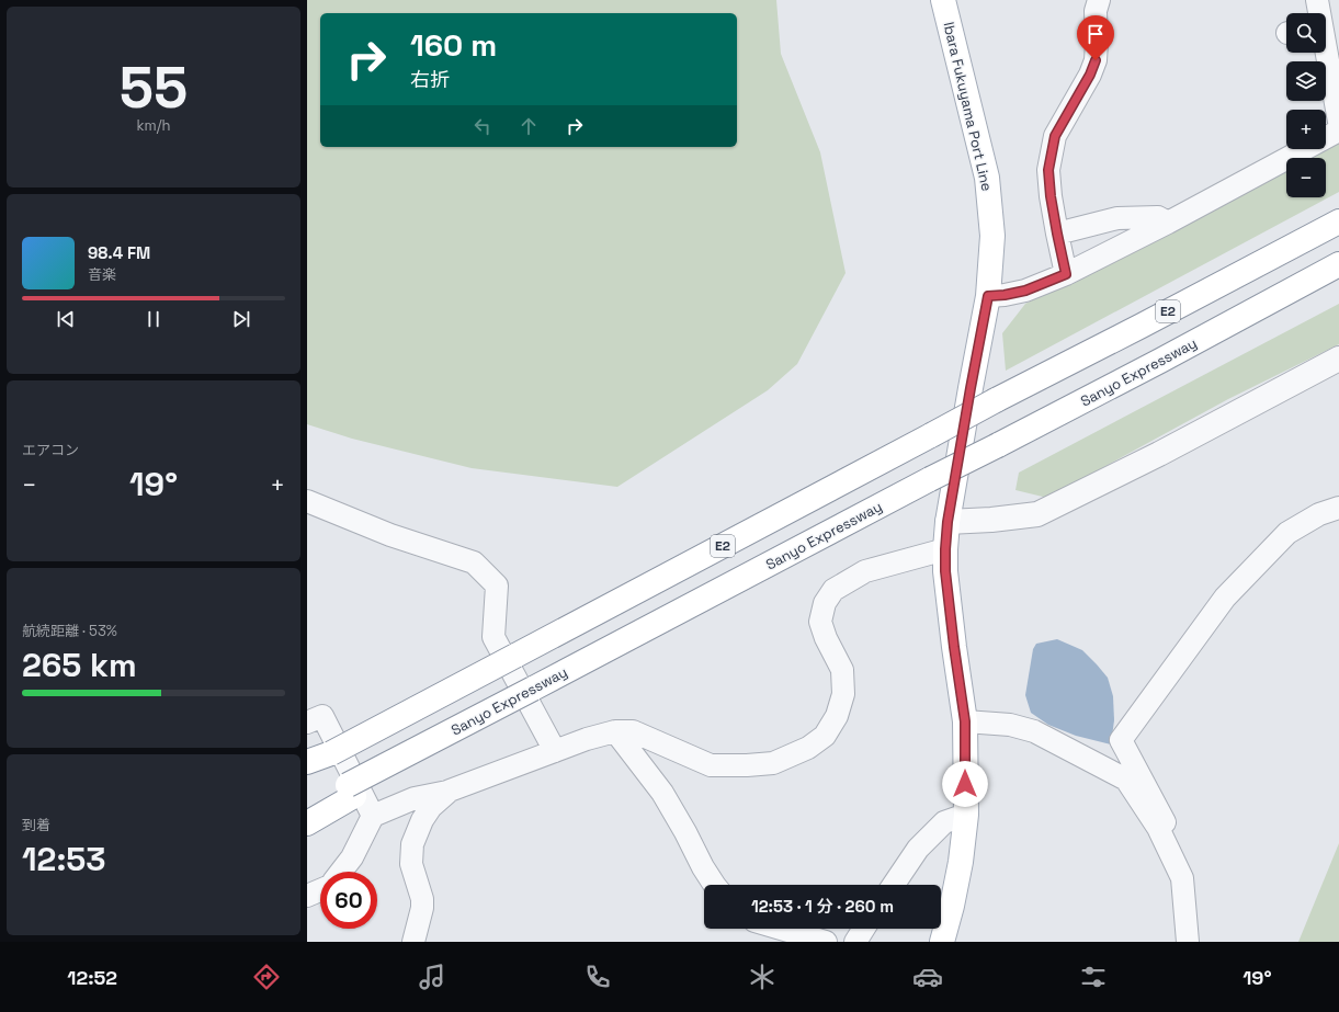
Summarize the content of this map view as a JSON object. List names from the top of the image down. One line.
{"streets":{"main road":["Ibara Fukuyama Port Line","E2","Sanyo Expressway"]},"page":{"tile":[["55","km/h"],"エアコン",["航続距離 · 53%","265 km"],["到着","12:53"]],"map_buttons":["+","−"],"turn":["160 m","右折"],"song":["98.4 FM","音楽"],"heat":["−","19°","+"],"limit":"60","trip":"12:53 · 1 分 · 260 m","tabs":["12:52","19°"]}}
